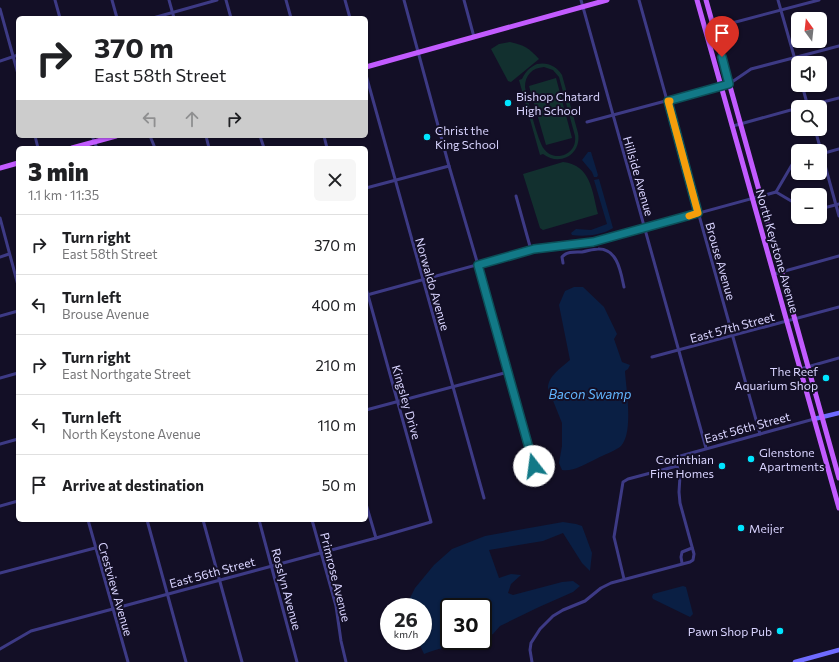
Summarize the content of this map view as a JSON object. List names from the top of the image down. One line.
{"streets":{"main road":["North Keystone Avenue"],"street":["Hillside Avenue","Brouse Avenue","Norwaldo Avenue","East 57th Street","Kingsley Drive","East 56th Street","Primrose Avenue","Crestview Avenue","Rosslyn Avenue"]},"crossings":[["Hillside Avenue","East 57th Street"],["Hillside Avenue","East 56th Street"],["North Keystone Avenue","East 57th Street"],["North Keystone Avenue","East 56th Street"],["Brouse Avenue","East 57th Street"],["Brouse Avenue","East 56th Street"],["Kingsley Drive","East 56th Street"],["East 56th Street","Primrose Avenue"],["East 56th Street","Crestview Avenue"],["East 56th Street","Rosslyn Avenue"]],"water":["Bacon Swamp"],"places":["Bishop Chatard High School","Christ the King School","The Reef Aquarium Shop","Glenstone Apartments","Corinthian Fine Homes","Meijer","Pawn Shop Pub"],"north":"top","page":{"map_buttons":["+","−"],"turn":["370 m","East 58th Street"],"heading":["3 min","1.1 km · 11:35"],"list":[{"name":"Turn right","note":"East 58th Street","value":"370 m"},{"name":"Turn left","note":"Brouse Avenue","value":"400 m"},{"name":"Turn right","note":"East Northgate Street","value":"210 m"},{"name":"Turn left","note":"North Keystone Avenue","value":"110 m"},{"name":"Arrive at destination","value":"50 m"}],"speed":"26 km/h","limit":"30"}}
